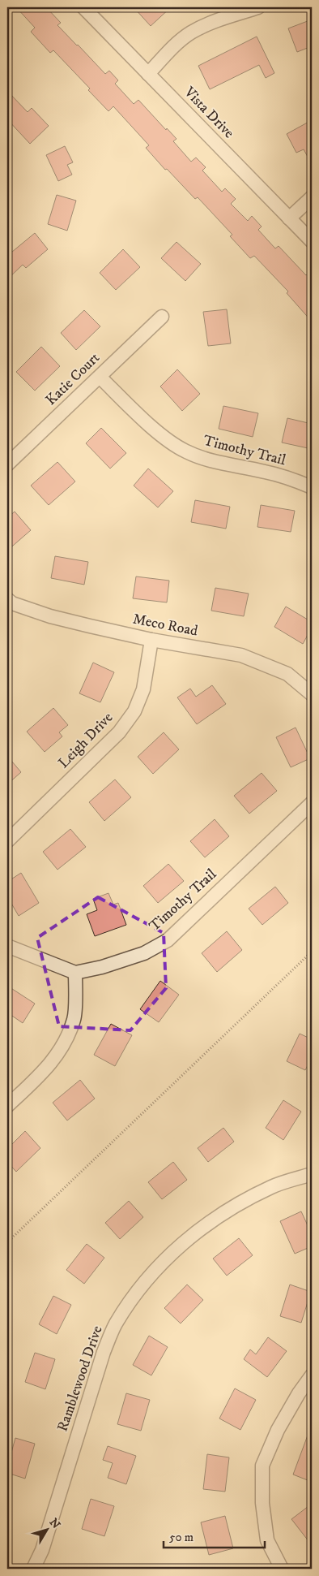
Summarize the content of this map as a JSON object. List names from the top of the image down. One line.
{"streets":{"street":["Vista Drive","Katie Court","Timothy Trail","Meco Road","Leigh Drive","Ramblewood Drive"]},"crossings":[["Katie Court","Timothy Trail"],["Meco Road","Leigh Drive"]],"scale_bar":"50 m","north":"top right"}
